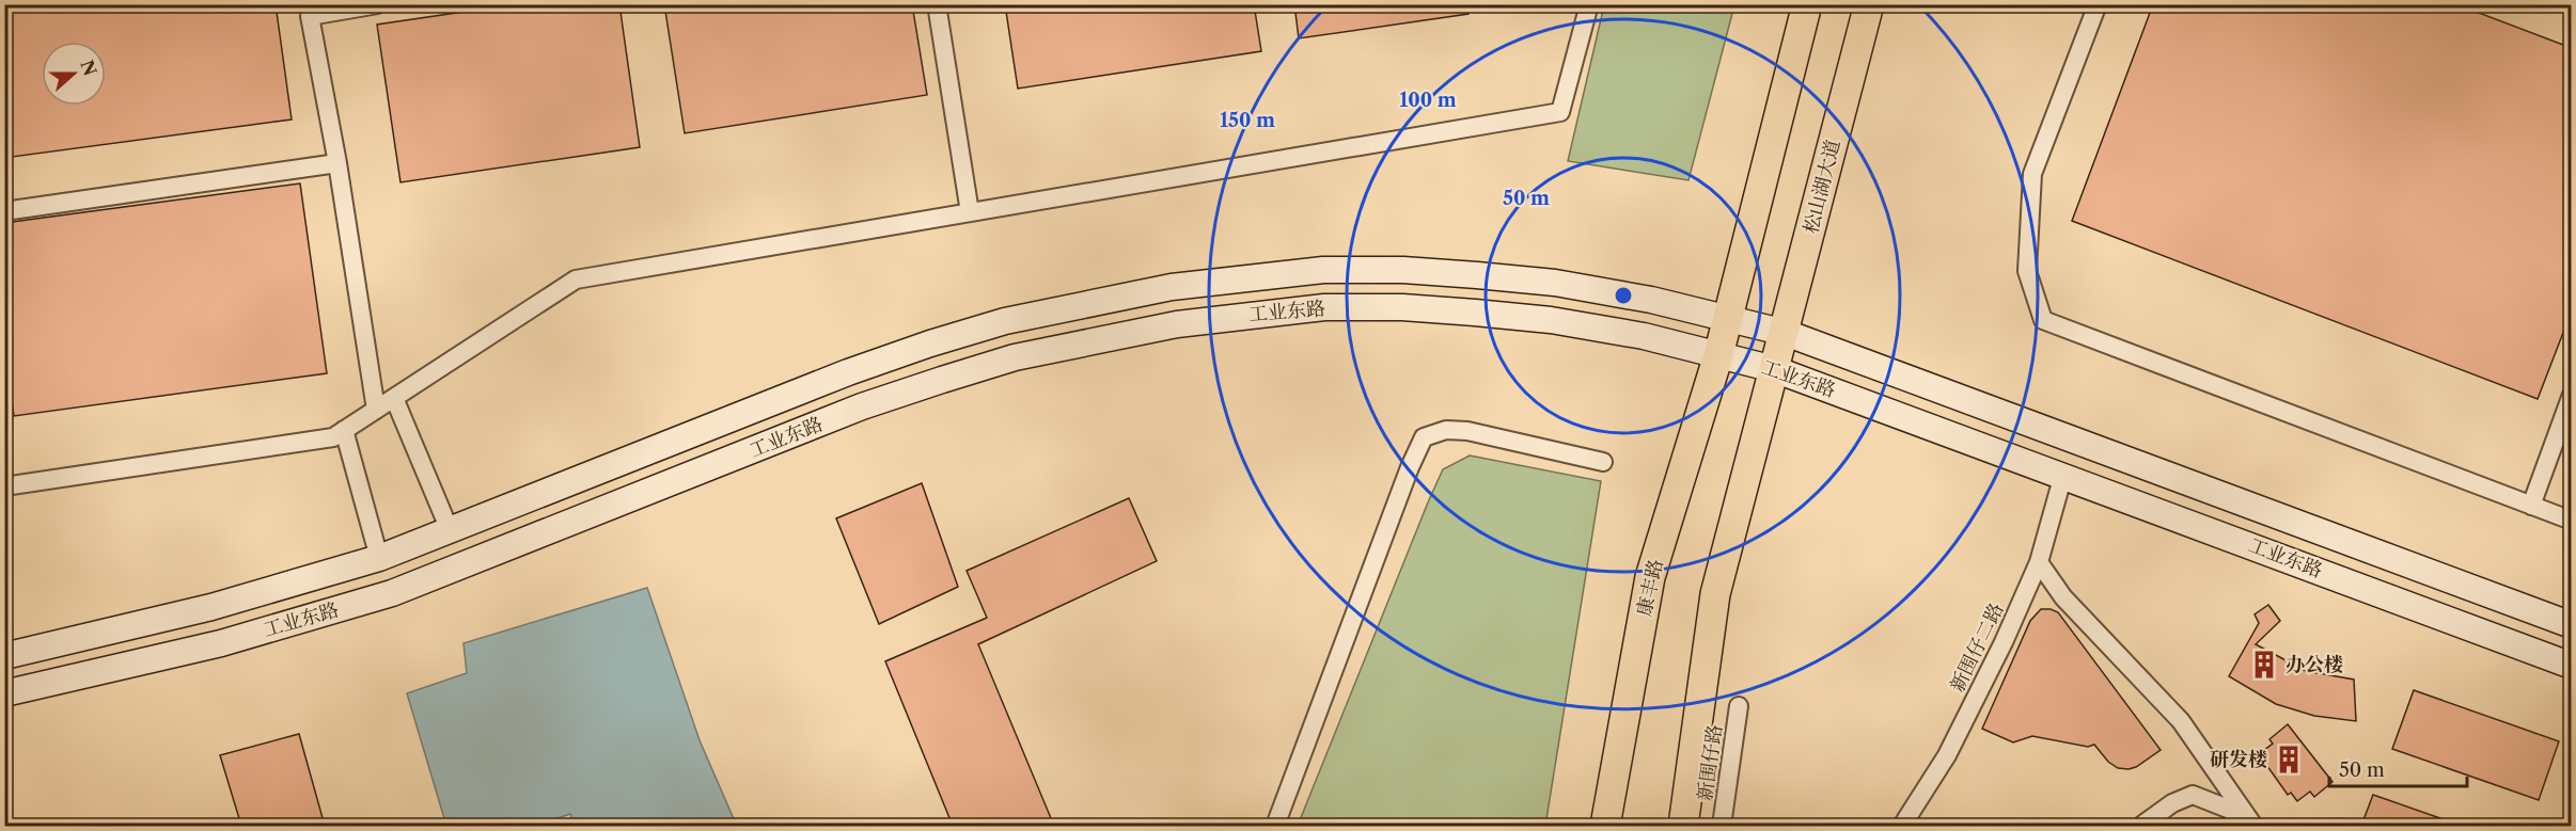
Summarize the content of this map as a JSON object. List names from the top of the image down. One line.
{"streets":{"main road":["松山湖大道","工业东路","康丰路"],"street":["新围仔二路","新围仔路"]},"crossings":[["松山湖大道","工业东路"],["工业东路","康丰路"],["工业东路","新围仔二路"]],"places":{"building":["办公楼","研发楼"]},"scale_bar":"50 m","north":"right","rings":["100 m","150 m","50 m"]}
